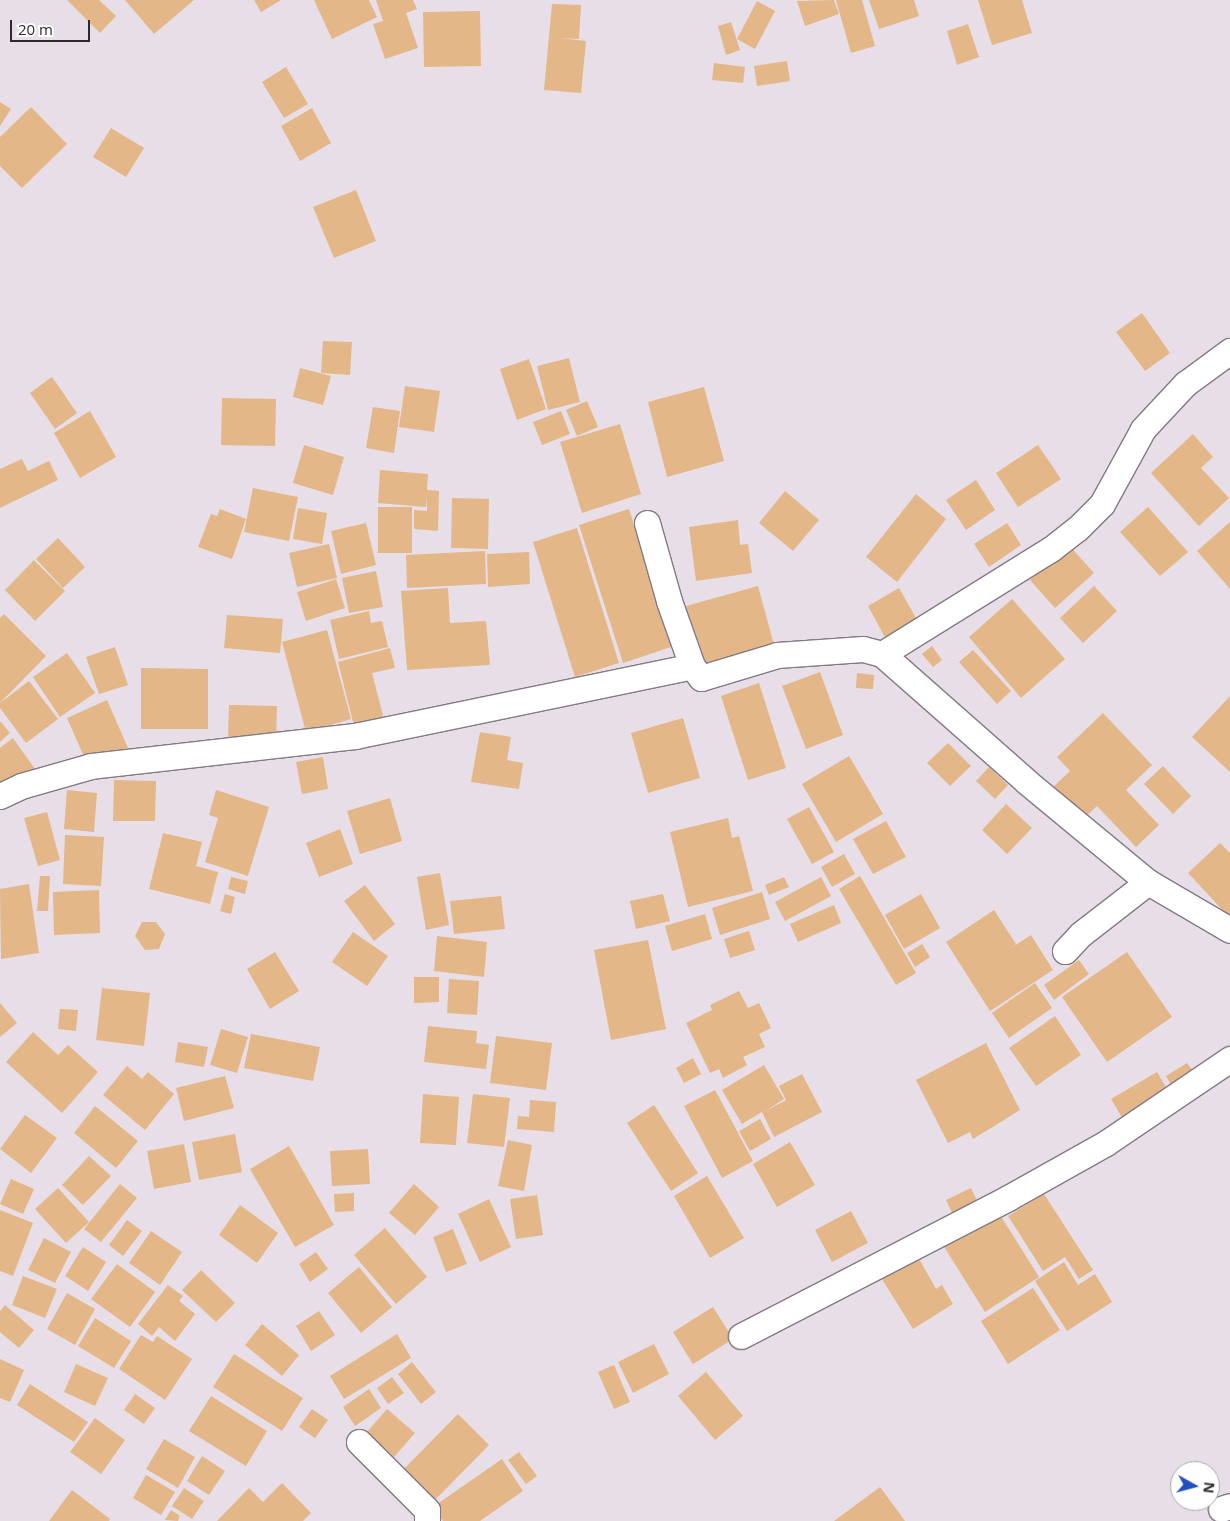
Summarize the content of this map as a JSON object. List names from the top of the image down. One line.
{"scale_bar":"20 m","north":"right"}
